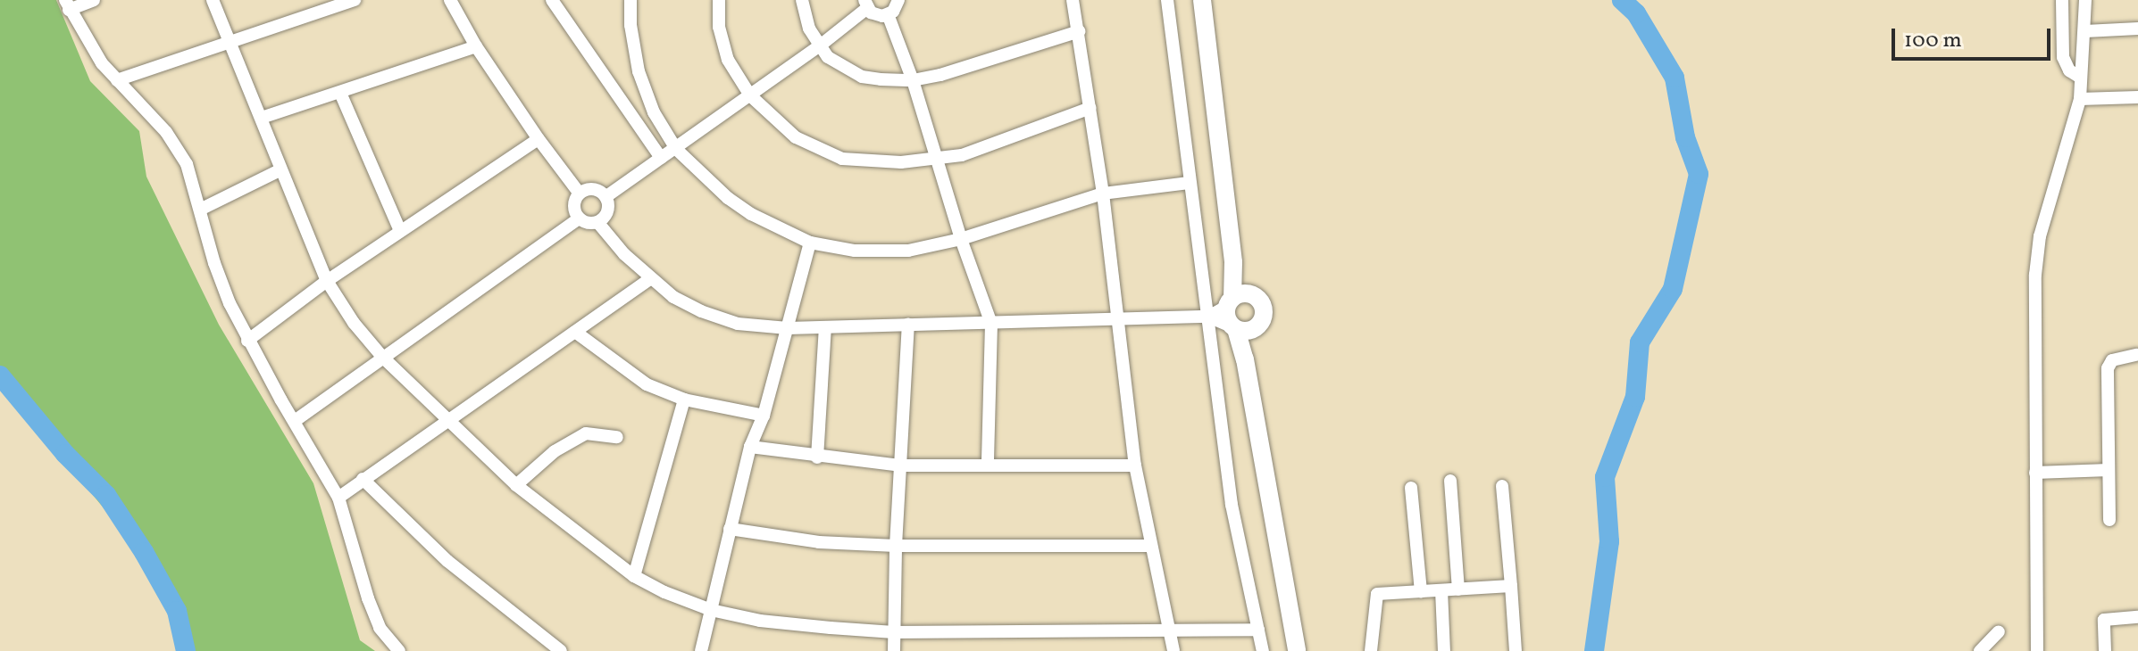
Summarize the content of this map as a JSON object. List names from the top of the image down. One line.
{"scale_bar":"100 m"}
